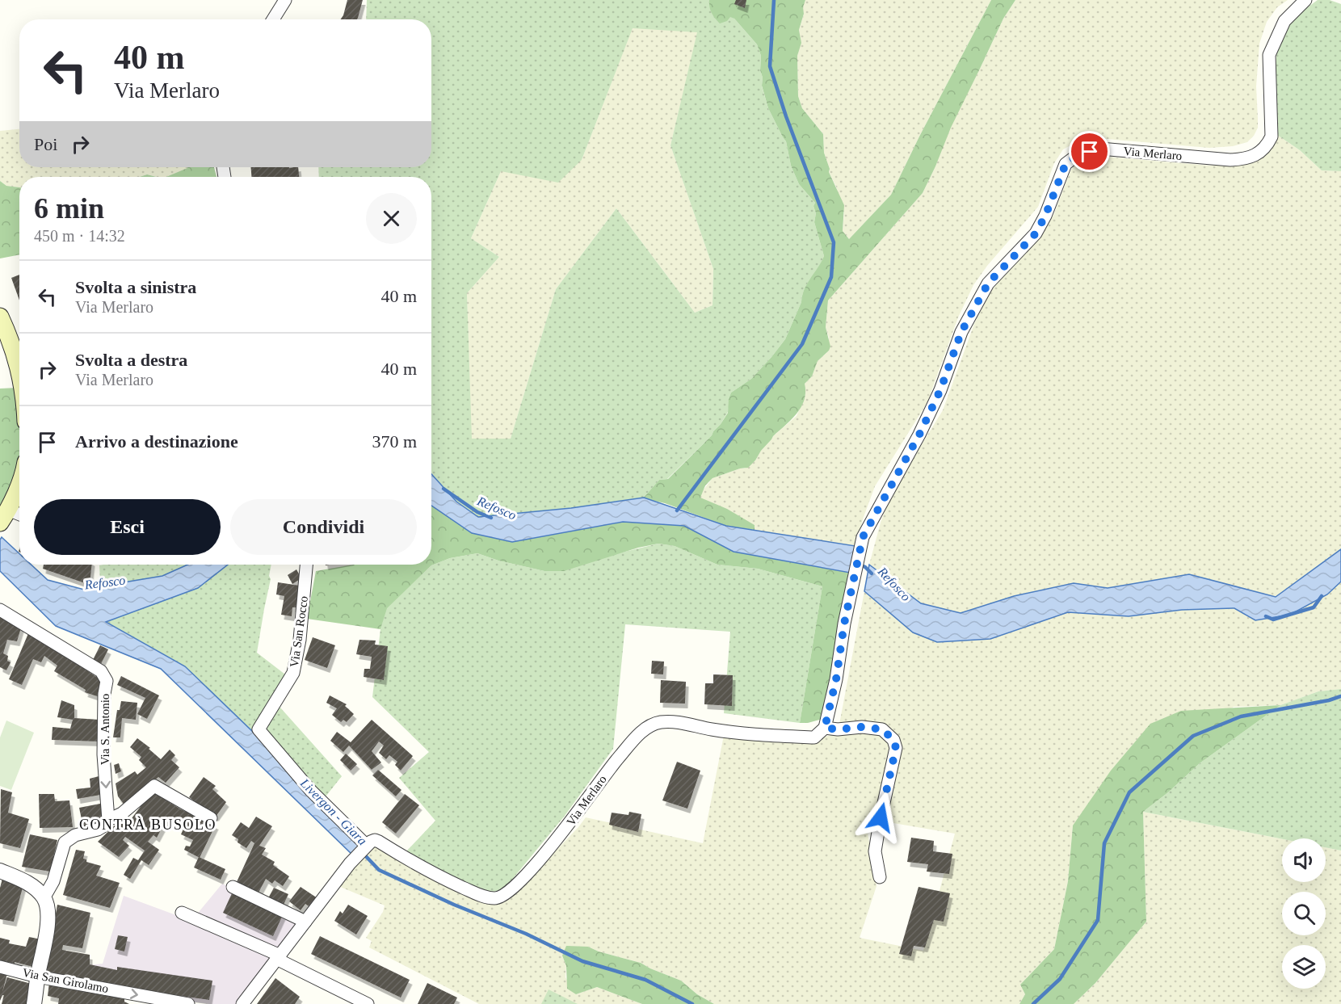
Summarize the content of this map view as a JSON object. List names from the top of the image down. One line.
{"streets":{"street":["Via Merlaro","Via San Rocco","Via S. Antonio","Via San Girolamo"]},"crossings":[["Via Merlaro","Via San Rocco"]],"one_way":["Via S. Antonio","Via San Girolamo"],"districts":["CONTRÀ BUSOLO"],"water":["Refosco","Livergon - Giara"],"page":{"turn":["40 m","Via Merlaro"],"then":"Poi","heading":["6 min","450 m · 14:32"],"list":[{"name":"Svolta a sinistra","note":"Via Merlaro","value":"40 m"},{"name":"Svolta a destra","note":"Via Merlaro","value":"40 m"},{"name":"Arrivo a destinazione","value":"370 m"}],"buttons":["Esci","Condividi"]}}
